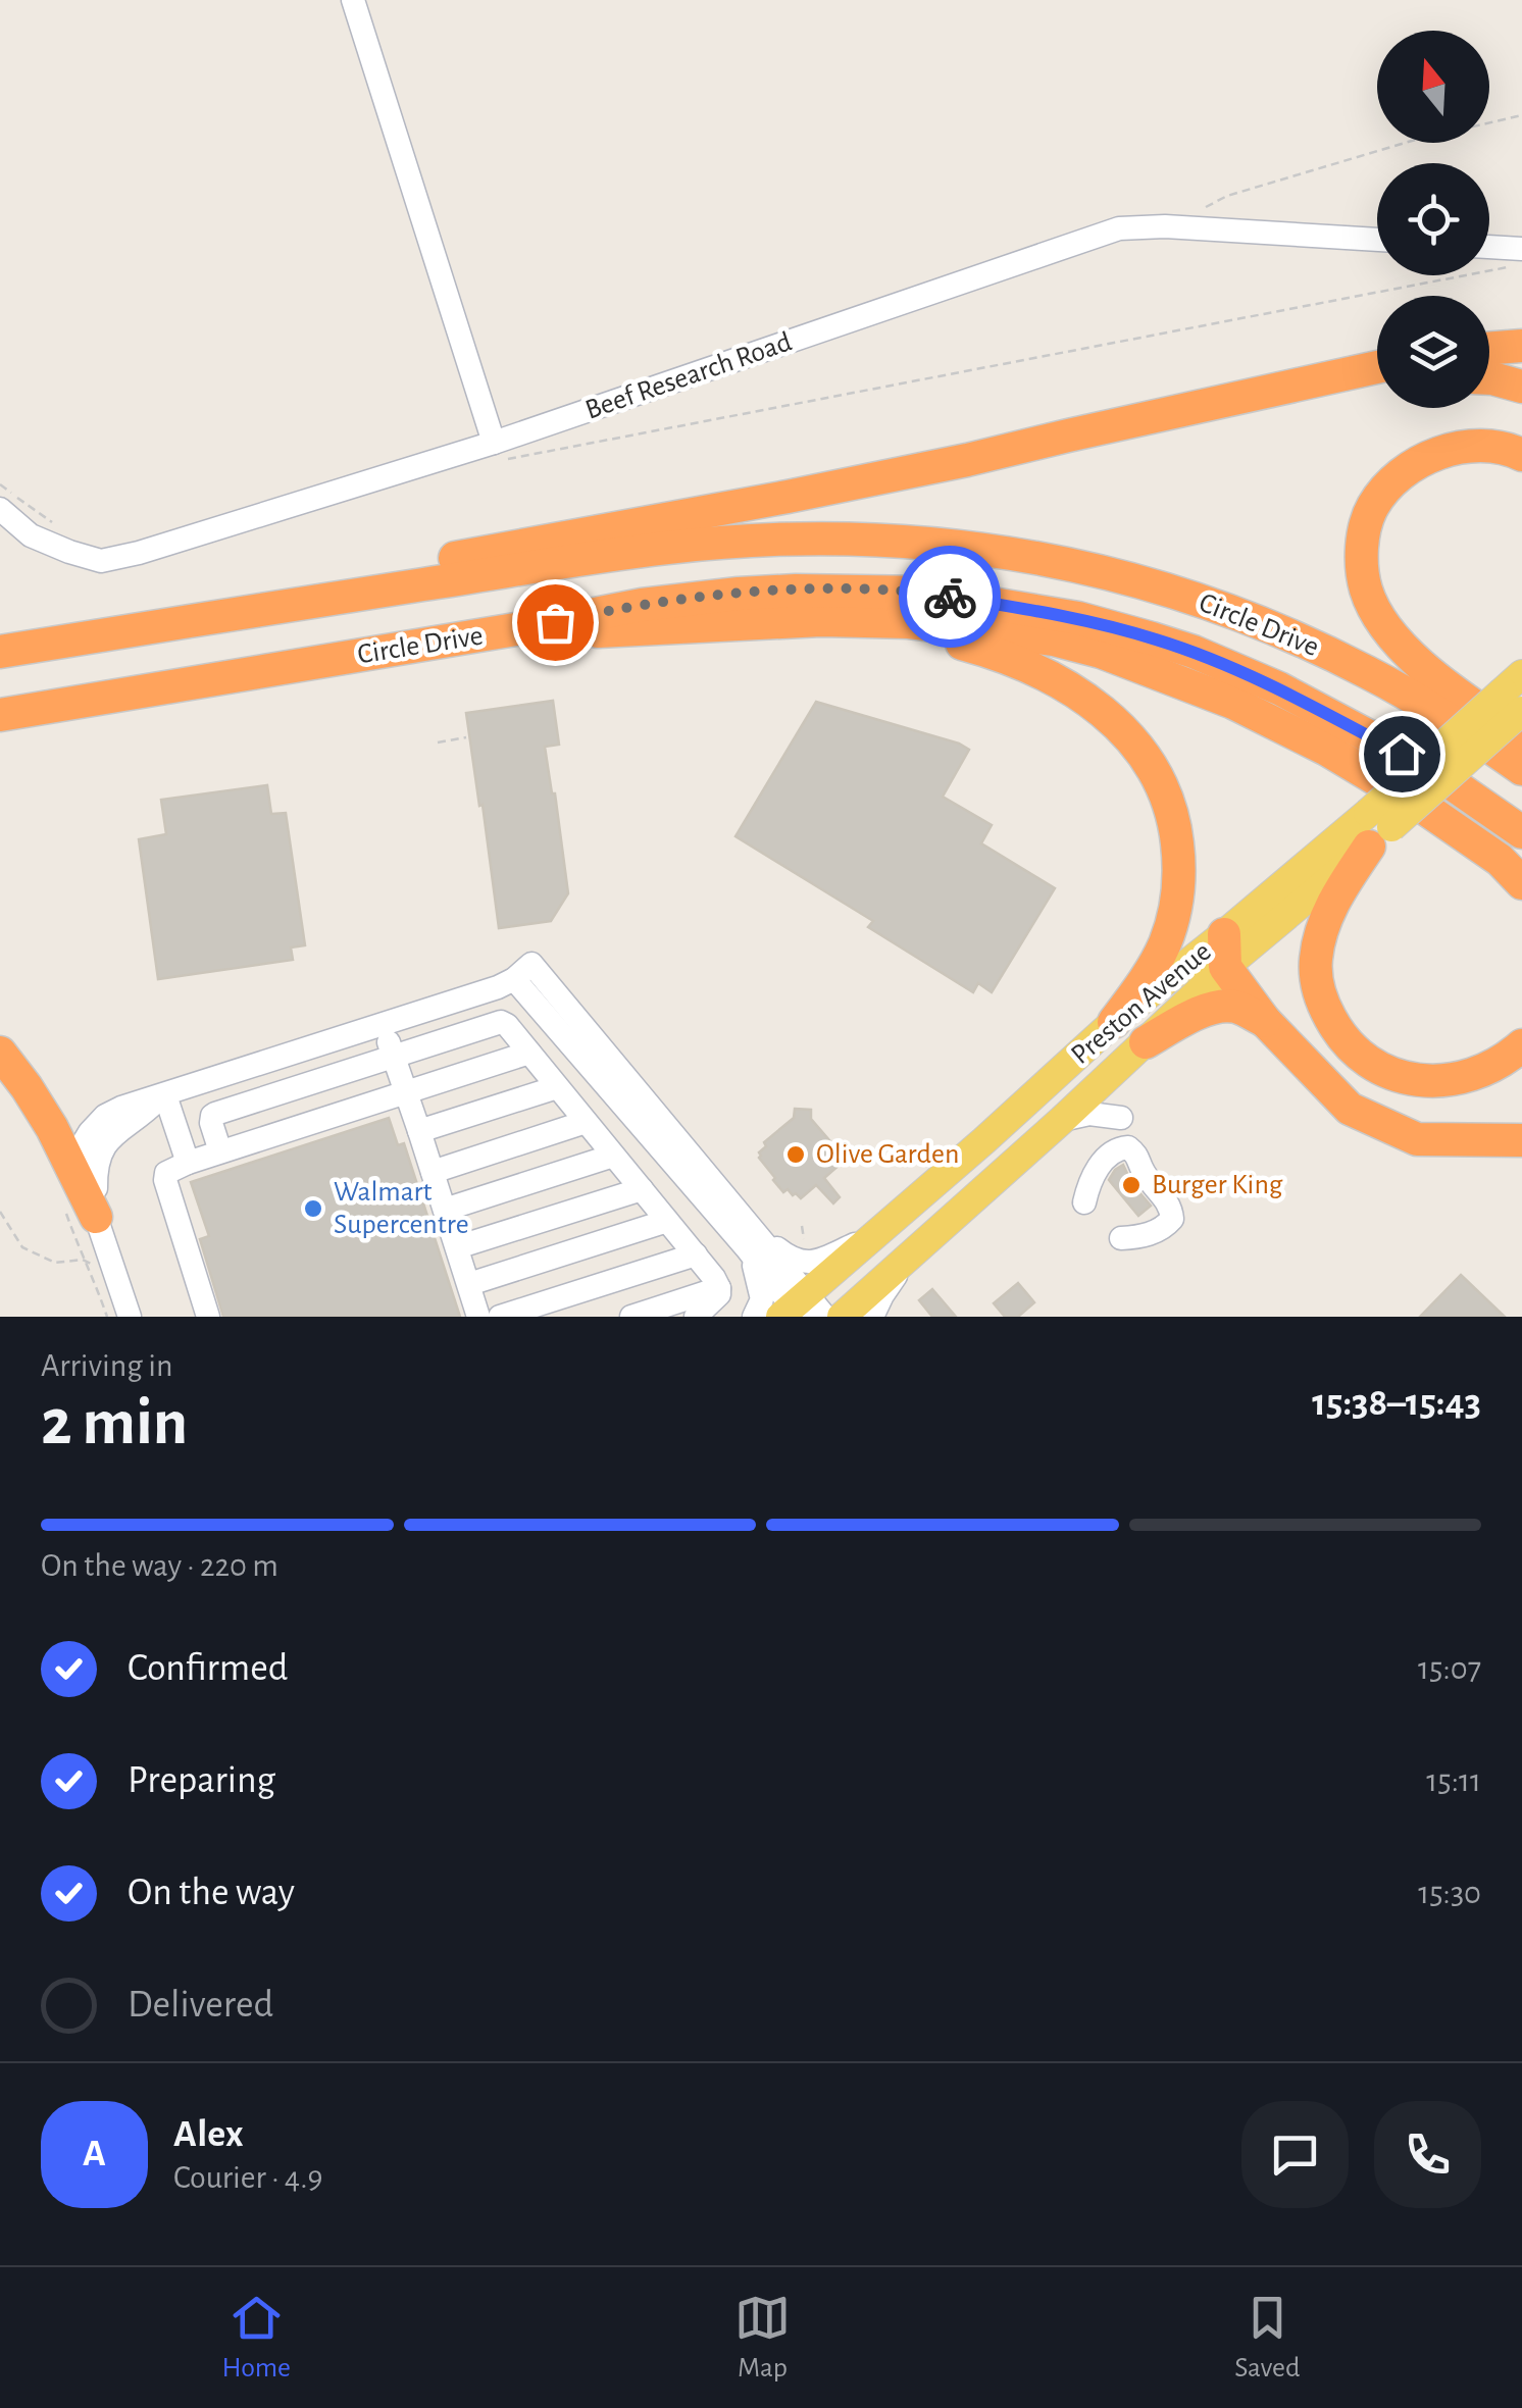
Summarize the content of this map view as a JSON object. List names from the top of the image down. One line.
{"streets":{"highway":["Circle Drive"],"main road":["Preston Avenue"],"street":["Beef Research Road"]},"places":["Olive Garden","Burger King","Walmart Supercentre"],"north":"top","page":{"heading":["2 min","Arriving in","15:38–15:43"],"panel":["Alex","Courier · 4.9"],"bar":"On the way · 220 m","list":[["Confirmed","15:07"],["Preparing","15:11"],["On the way","15:30"],"Delivered"],"round":"A","tabs":["Home","Map","Saved"]}}
